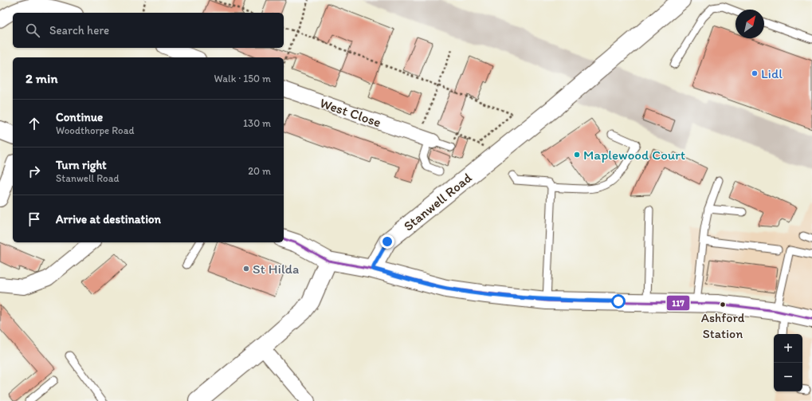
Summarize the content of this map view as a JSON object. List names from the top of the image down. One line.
{"streets":{"street":["West Close","Stanwell Road"]},"places":["Lidl","Maplewood Court","St Hilda","Ashford Station"],"lines":["transit line 117"],"north":"top right","page":{"search":"Search here","heading":["2 min","Walk · 150 m"],"list":[["Continue","Woodthorpe Road","130 m"],["Turn right","Stanwell Road","20 m"],"Arrive at destination"],"map_buttons":["+","−"]}}
